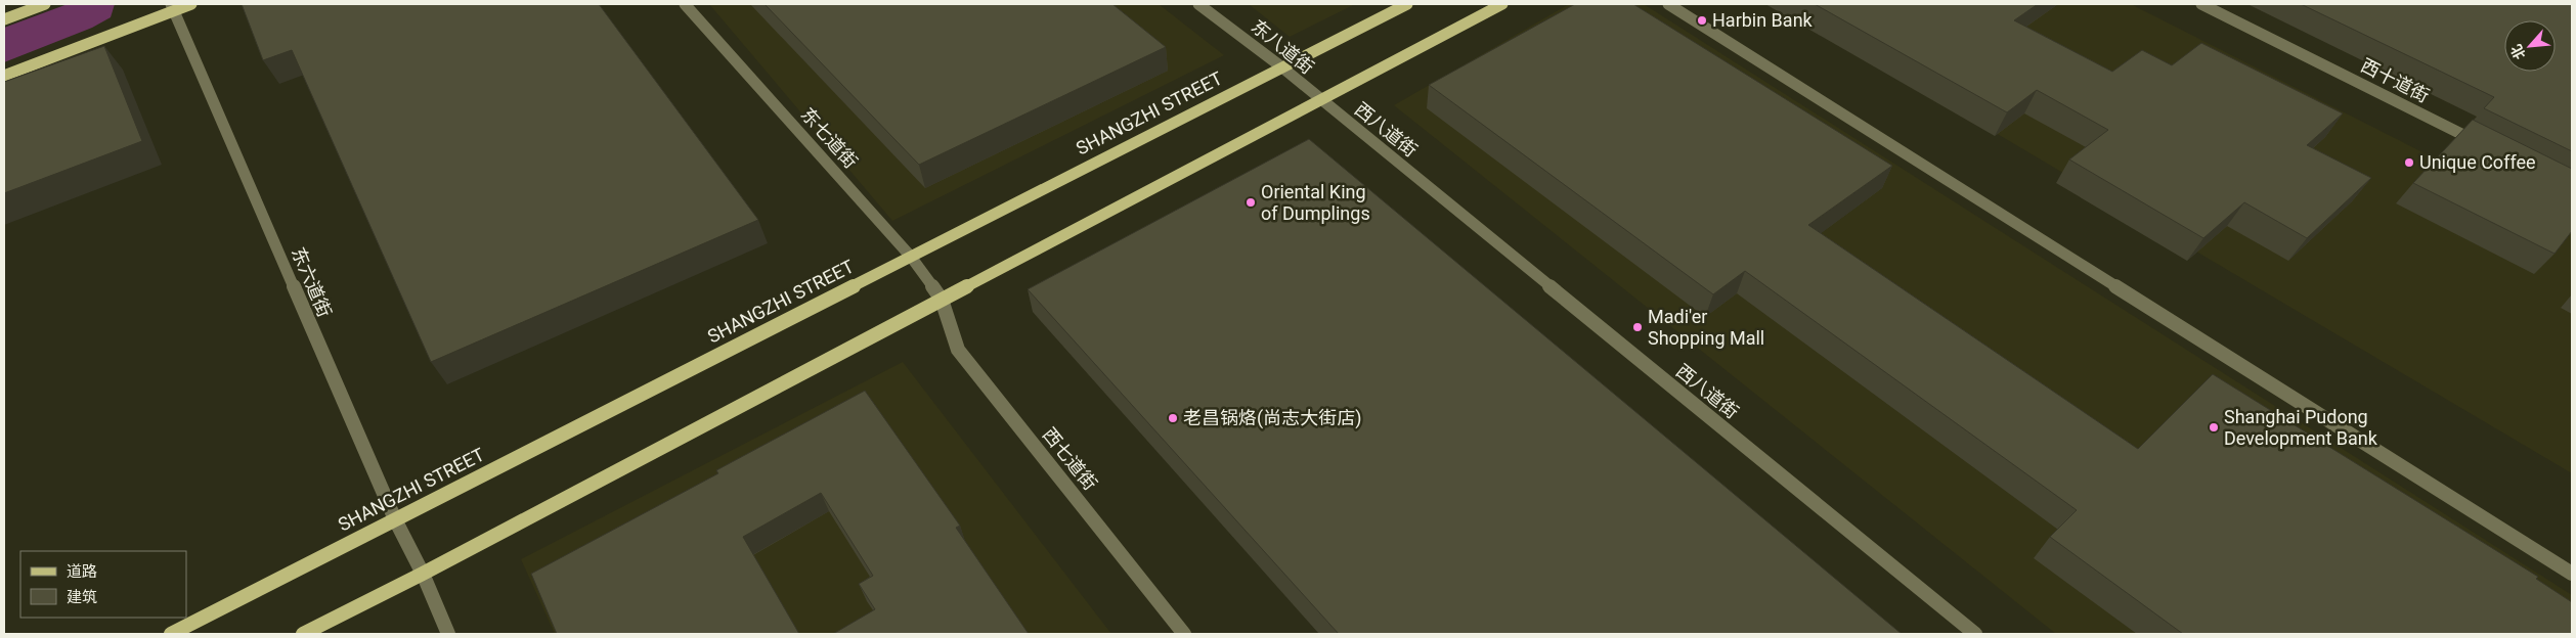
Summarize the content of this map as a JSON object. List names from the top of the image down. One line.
{"streets":{"main road":["SHANGZHI STREET"],"street":["东八道街","西十道街","西八道街","东七道街","东六道街","西七道街"]},"crossings":[["东八道街","SHANGZHI STREET"],["东八道街","西八道街"],["SHANGZHI STREET","东七道街"],["SHANGZHI STREET","东六道街"],["东七道街","西七道街"]],"places":["Harbin Bank","Unique Coffee","Oriental King of Dumplings","Madi'er Shopping Mall","老昌锅烙(尚志大街店)","Shanghai Pudong Development Bank"],"legend":["道路","建筑"],"north":"bottom left"}
